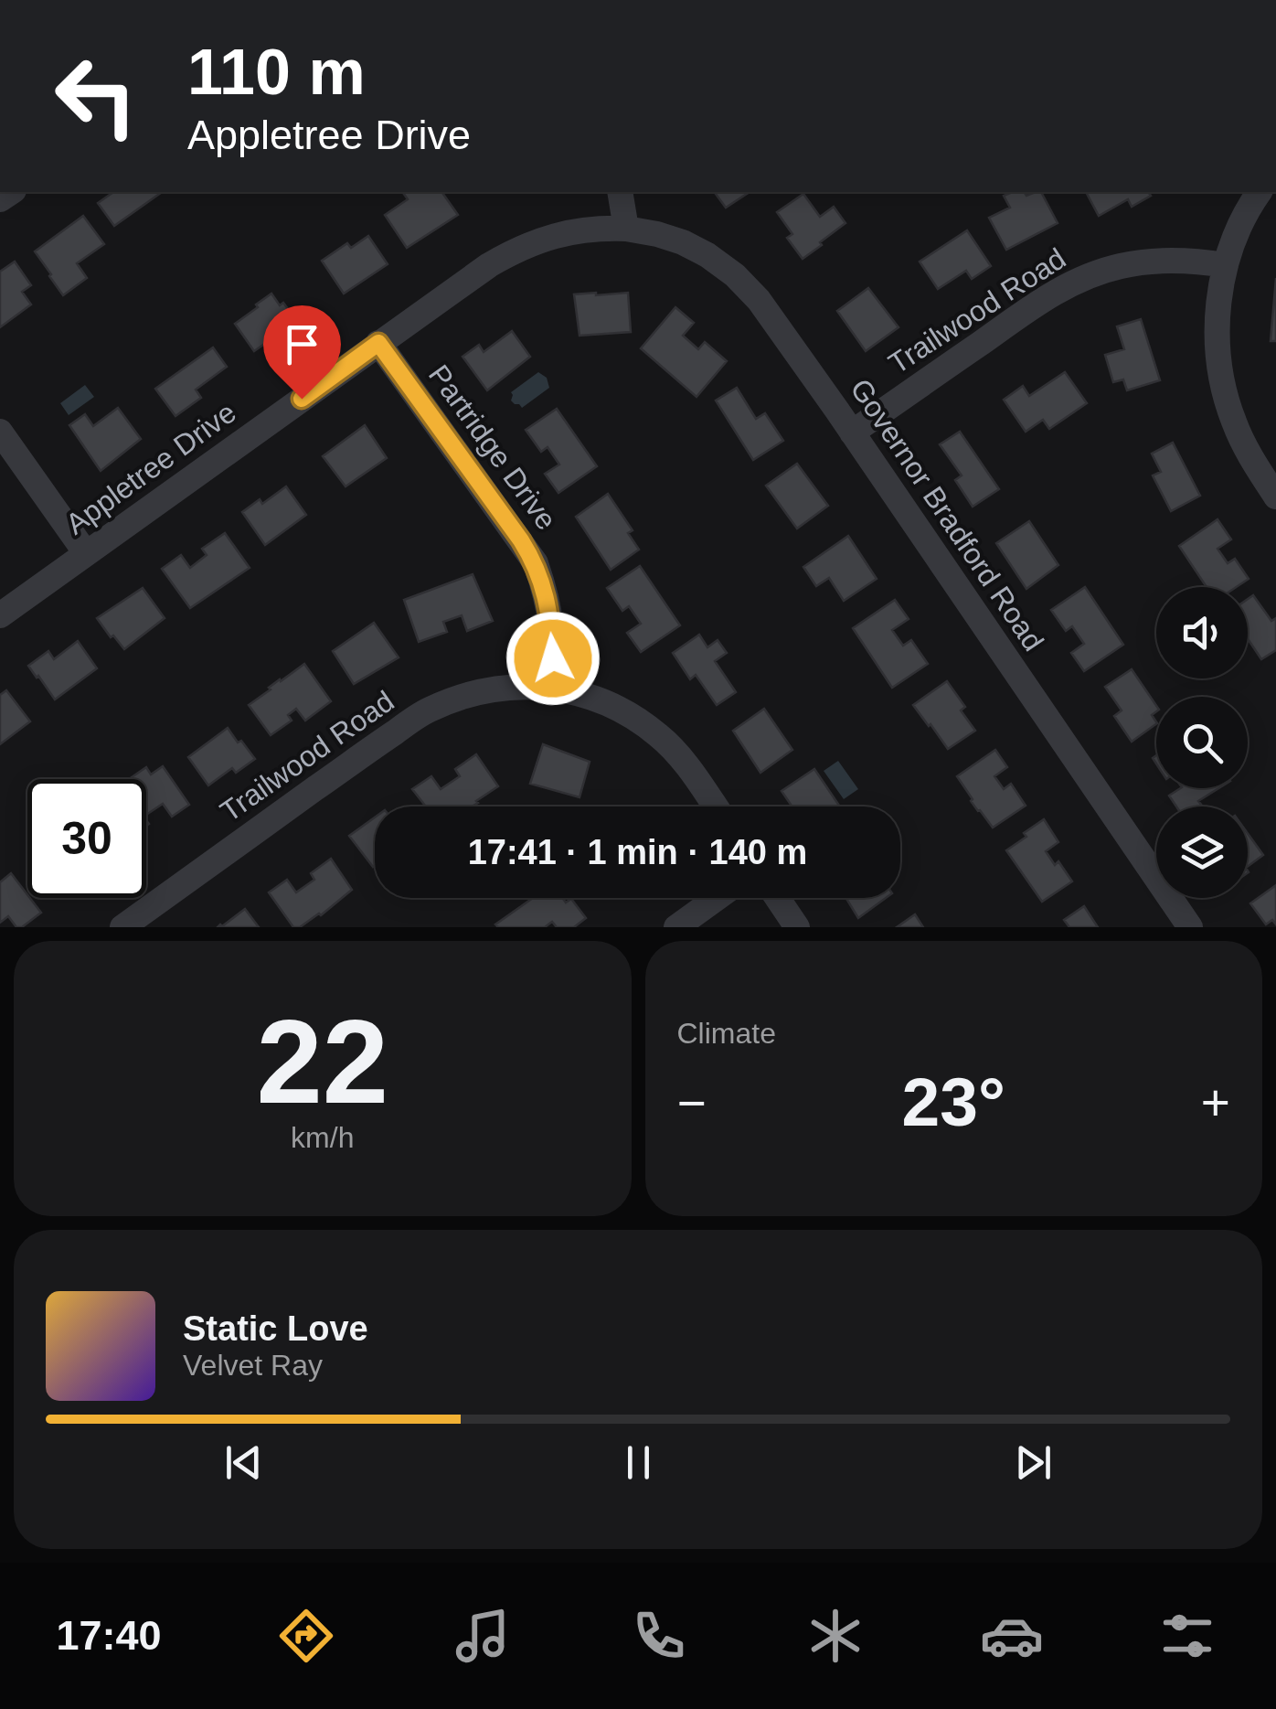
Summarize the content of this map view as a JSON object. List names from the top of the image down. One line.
{"streets":{"street":["Trailwood Road","Partridge Drive","Appletree Drive","Governor Bradford Road"]},"crossings":[["Trailwood Road","Partridge Drive"],["Trailwood Road","Governor Bradford Road"],["Partridge Drive","Appletree Drive"],["Appletree Drive","Governor Bradford Road"]],"page":{"turn":["110 m","Appletree Drive"],"limit":"30","trip":"17:41 · 1 min · 140 m","tile":[["22","km/h"],"Climate"],"heat":["−","23°","+"],"song":["Static Love","Velvet Ray"],"tabs":"17:40"}}
